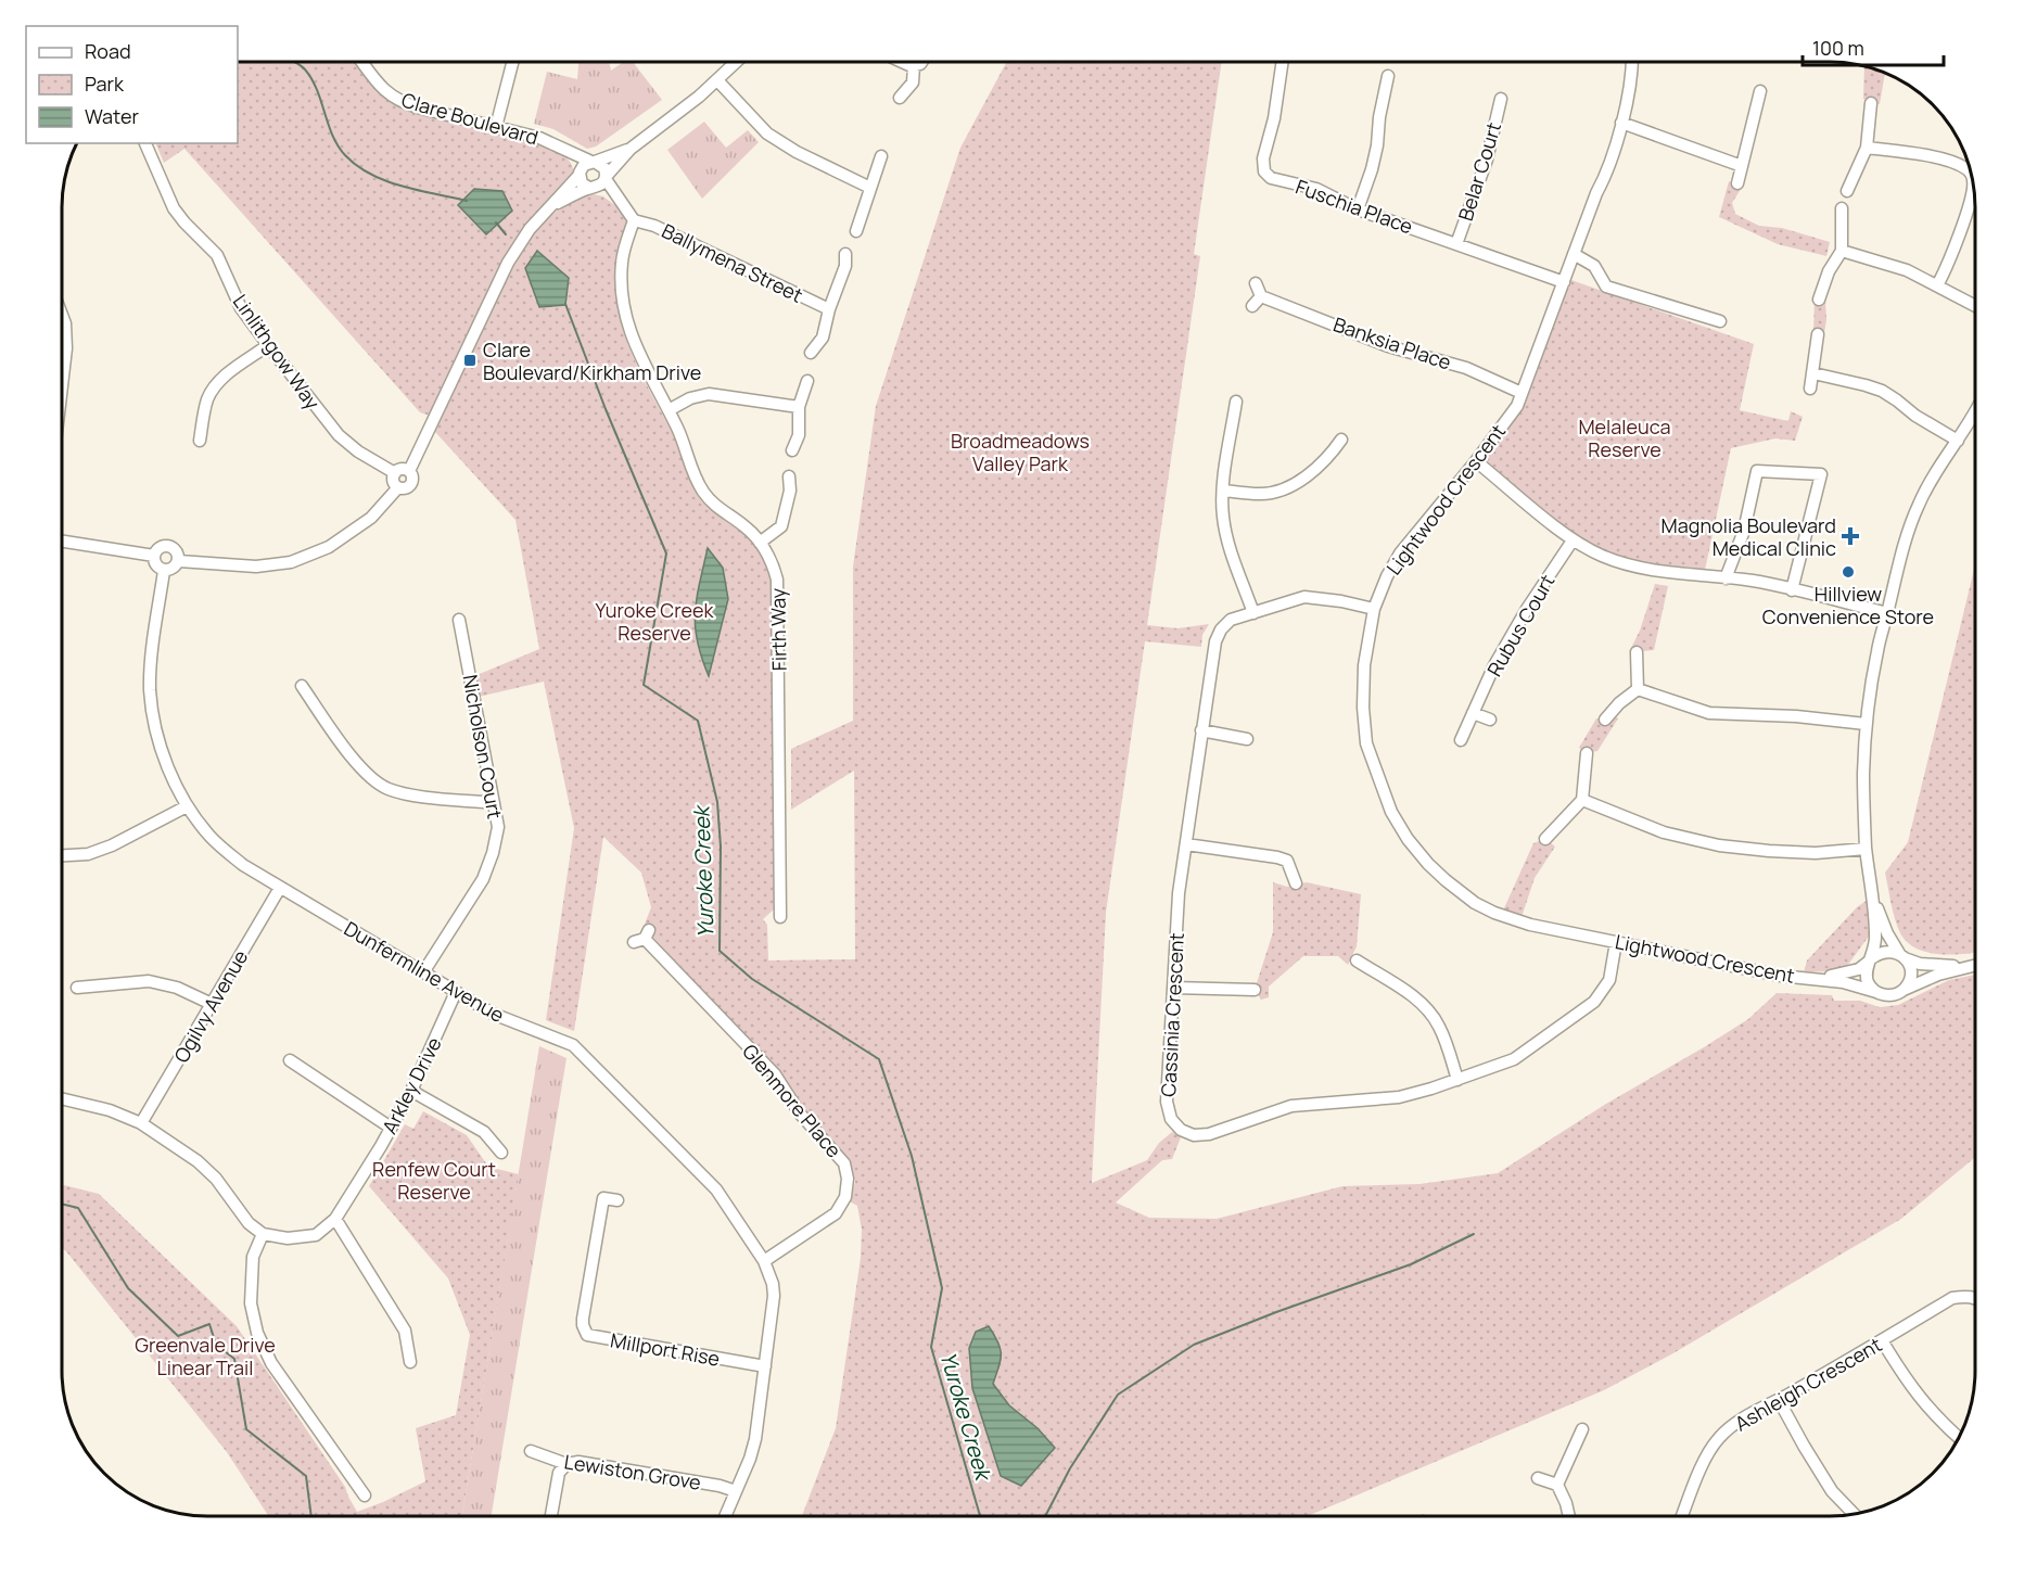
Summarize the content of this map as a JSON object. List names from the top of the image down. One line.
{"streets":{"street":["Clare Boulevard","Belar Court","Fuschia Place","Ballymena Street","Banksia Place","Linlithgow Way","Lightwood Crescent","Rubus Court","Firth Way","Nicholson Court","Dunfermline Avenue","Ogilvy Avenue","Cassinia Crescent","Arkley Drive","Glenmore Place","Millport Rise","Ashleigh Crescent","Lewiston Grove"]},"crossings":[["Belar Court","Fuschia Place"],["Fuschia Place","Lightwood Crescent"],["Ballymena Street","Firth Way"],["Banksia Place","Lightwood Crescent"],["Lightwood Crescent","Cassinia Crescent"],["Nicholson Court","Dunfermline Avenue"],["Dunfermline Avenue","Ogilvy Avenue"],["Dunfermline Avenue","Arkley Drive"],["Dunfermline Avenue","Glenmore Place"],["Dunfermline Avenue","Millport Rise"],["Dunfermline Avenue","Lewiston Grove"]],"water":["Yuroke Creek"],"parks":["Melaleuca Reserve","Broadmeadows Valley Park","Yuroke Creek Reserve","Renfew Court Reserve","Greenvale Drive Linear Trail"],"places":{"transit":["Clare Boulevard/Kirkham Drive"],"health":["Magnolia Boulevard Medical Clinic"],"other":["Hillview Convenience Store"]},"legend":["Road","Park","Water"],"scale_bar":"100 m"}
